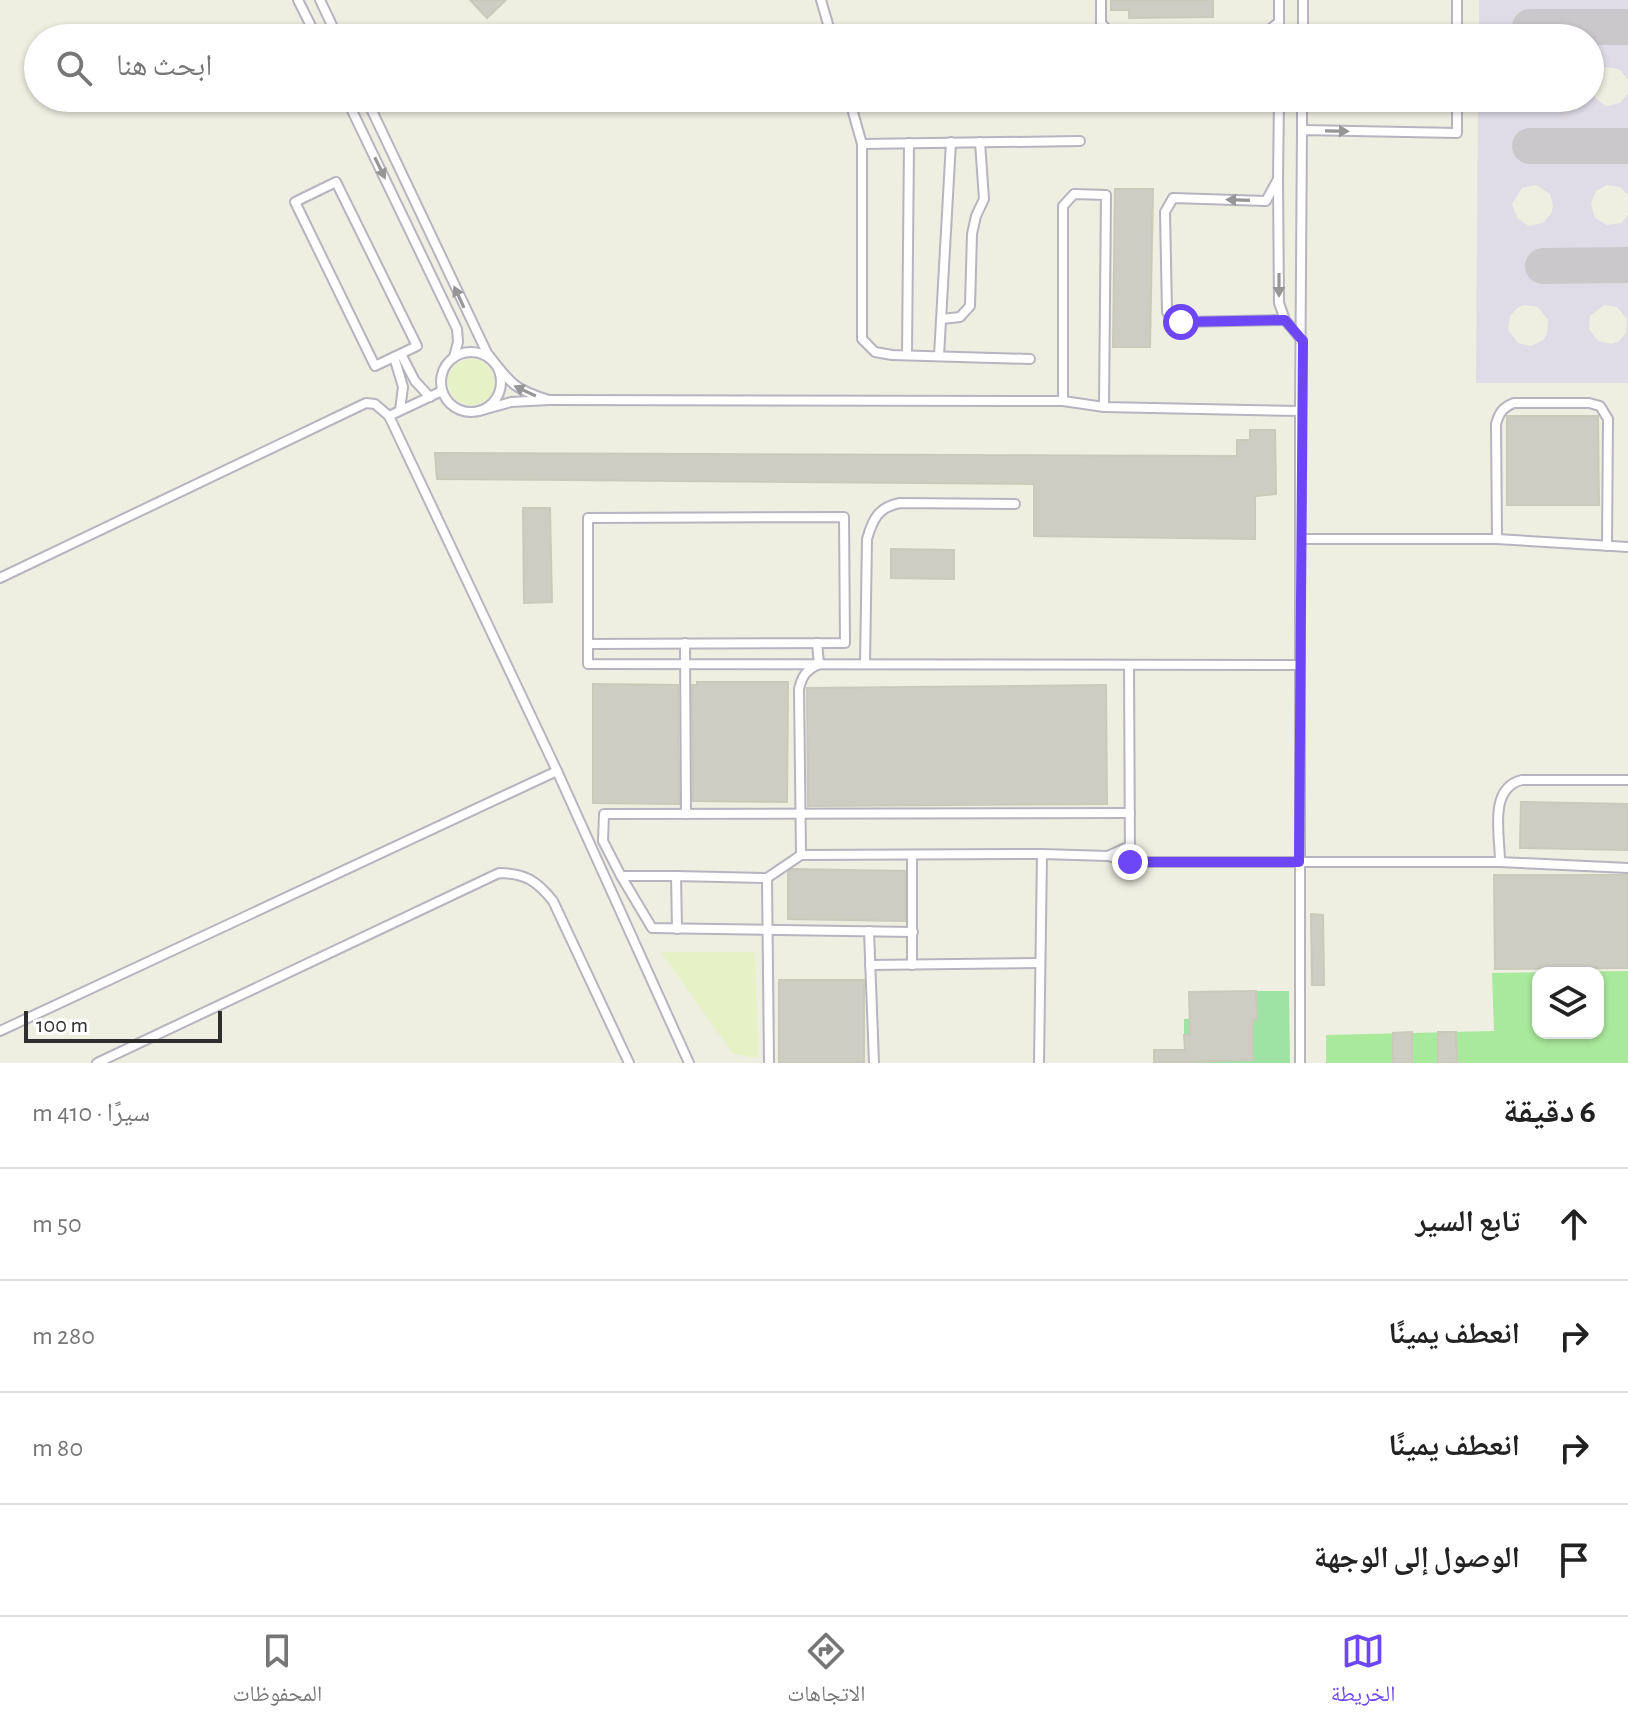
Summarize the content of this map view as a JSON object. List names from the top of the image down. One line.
{"scale_bar":"100 m","page":{"search":"ابحث هنا","scale":"100 m","heading":["6 دقيقة","سيرًا · 410 m"],"list":[["تابع السير","50 m"],["انعطف يمينًا","280 m"],["انعطف يمينًا","80 m"],"الوصول إلى الوجهة"],"nav":["الخريطة","الاتجاهات","المحفوظات"]}}
